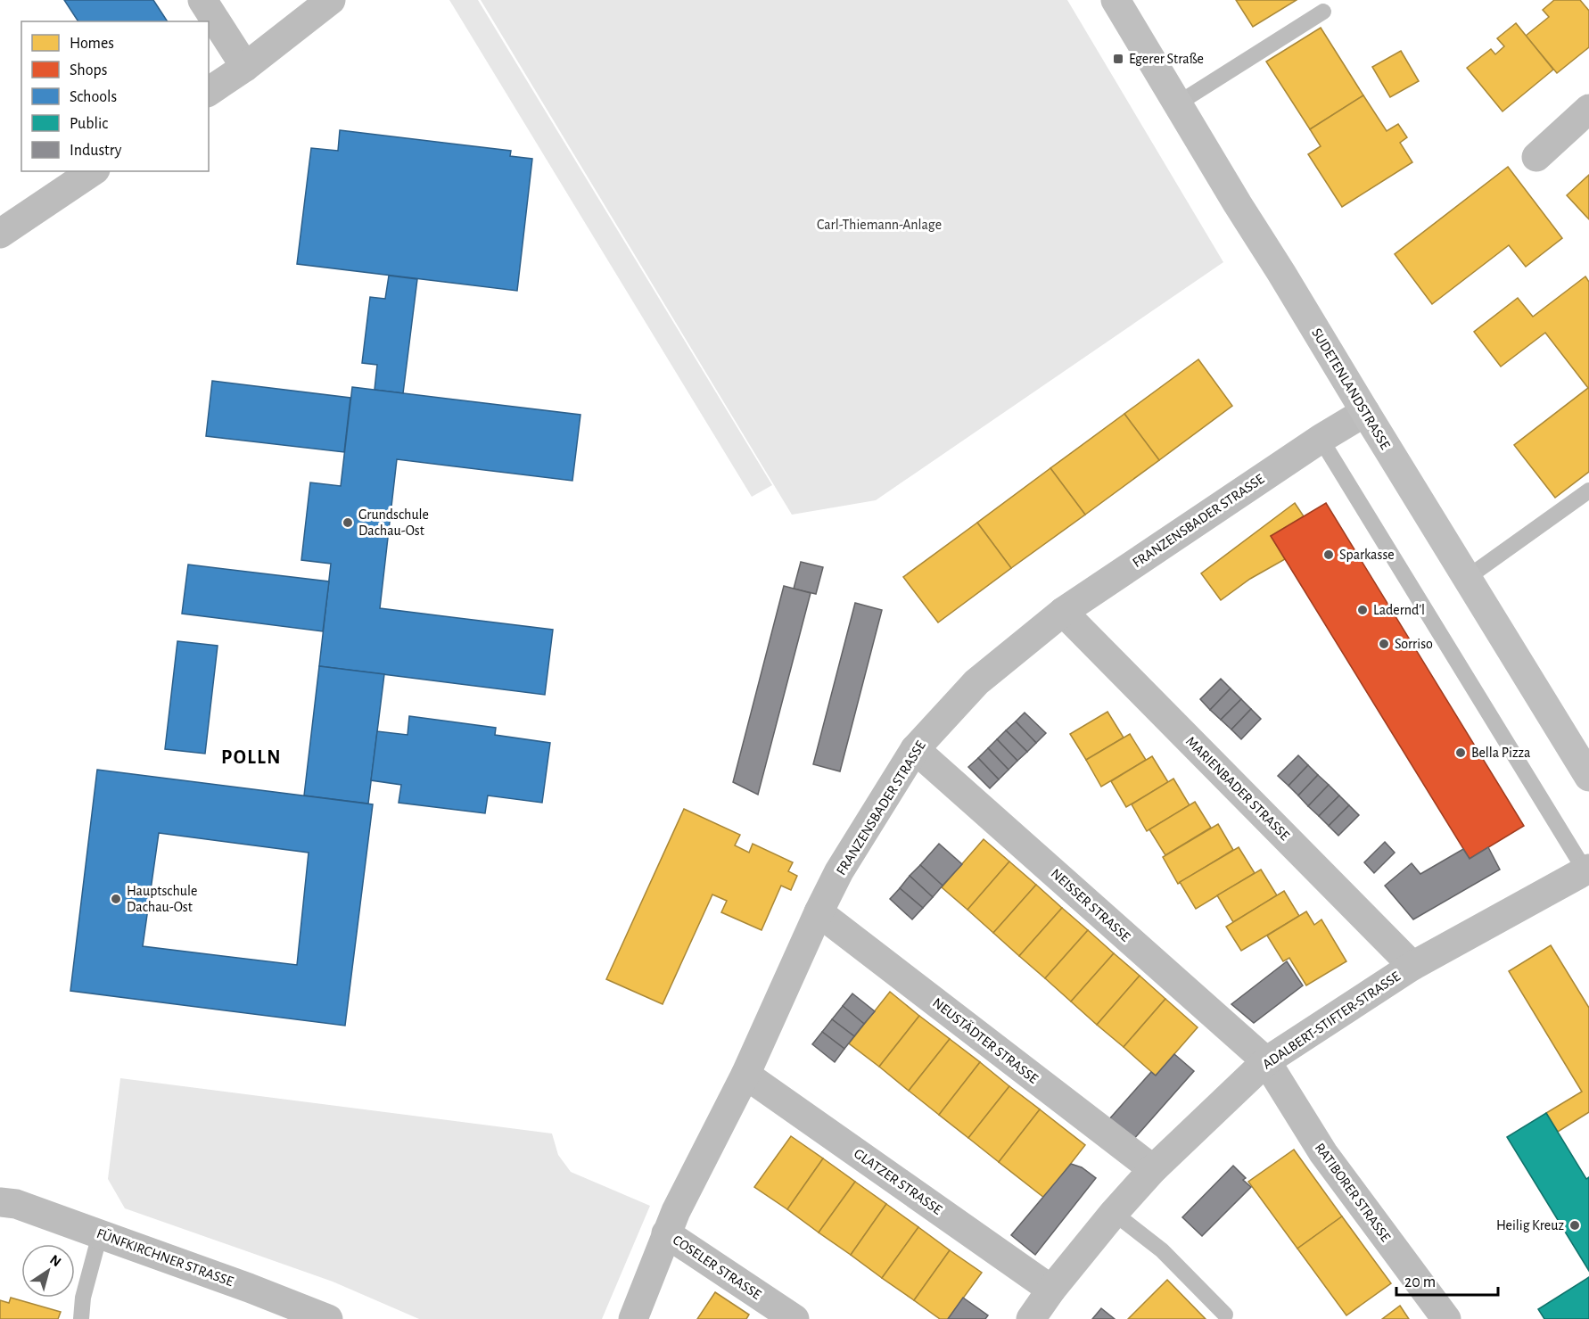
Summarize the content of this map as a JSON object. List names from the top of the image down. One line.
{"streets":{"street":["SUDETENLANDSTRASSE","FRANZENSBADER STRASSE","MARIENBADER STRASSE","NEISSER STRASSE","ADALBERT-STIFTER-STRASSE","NEUSTÄDTER STRASSE","GLATZER STRASSE","RATIBORER STRASSE","FÜNFKIRCHNER STRASSE","COSELER STRASSE"]},"crossings":[["SUDETENLANDSTRASSE","FRANZENSBADER STRASSE"],["FRANZENSBADER STRASSE","MARIENBADER STRASSE"],["FRANZENSBADER STRASSE","NEISSER STRASSE"],["FRANZENSBADER STRASSE","NEUSTÄDTER STRASSE"],["FRANZENSBADER STRASSE","GLATZER STRASSE"],["FRANZENSBADER STRASSE","COSELER STRASSE"],["MARIENBADER STRASSE","ADALBERT-STIFTER-STRASSE"],["NEISSER STRASSE","ADALBERT-STIFTER-STRASSE"],["NEISSER STRASSE","RATIBORER STRASSE"],["ADALBERT-STIFTER-STRASSE","NEUSTÄDTER STRASSE"],["ADALBERT-STIFTER-STRASSE","GLATZER STRASSE"],["ADALBERT-STIFTER-STRASSE","RATIBORER STRASSE"]],"districts":["POLLN"],"parks":["Carl-Thiemann-Anlage"],"places":{"transit":["Egerer Straße"],"other":["Grundschule Dachau-Ost","Sparkasse","Ladernd'l","Sorriso","Bella Pizza","Hauptschule Dachau-Ost","Heilig Kreuz"]},"legend":["Homes","Shops","Schools","Public","Industry"],"scale_bar":"20 m","north":"top right"}
